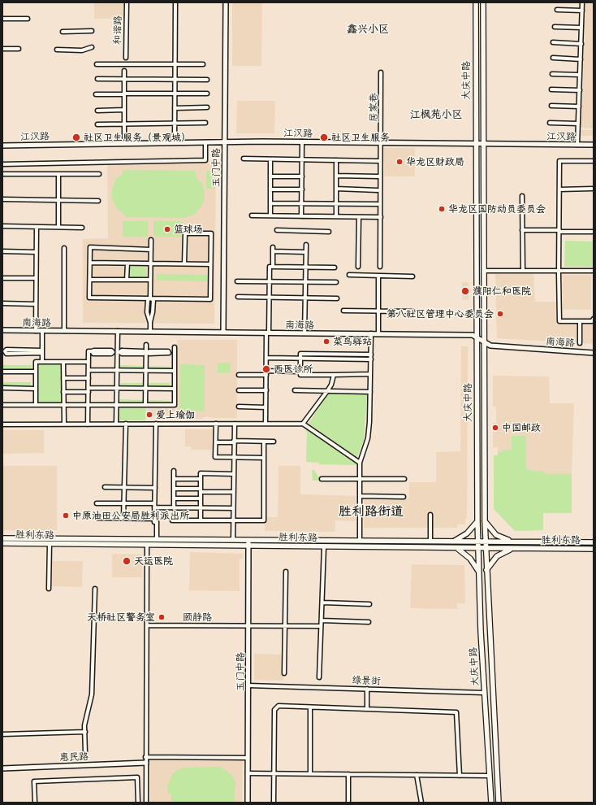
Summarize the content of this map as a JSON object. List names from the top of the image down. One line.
{"streets":{"main road":["大庆中路","胜利东路"],"street":["和谐路","居家巷","江汉路","玉门中路","南海路","颐静路","绿景街","惠民路"]},"crossings":[["大庆中路","江汉路"],["大庆中路","南海路"],["大庆中路","胜利东路"],["大庆中路","绿景街"],["居家巷","江汉路"],["江汉路","玉门中路"],["玉门中路","南海路"],["玉门中路","胜利东路"],["玉门中路","颐静路"],["玉门中路","绿景街"]],"districts":["鑫兴小区","江枫苑小区","胜利路街道"],"places":["社区卫生服务（景观城）","社区卫生服务","华龙区财政局","华龙区国防动员委员会","篮球场","濮阳仁和医院","第八社区管理中心委员会","菜鸟驿站","西医诊所","爱上瑜伽","中国邮政","中原油田公安局胜利派出所","天运医院","天桥社区警务室"]}
